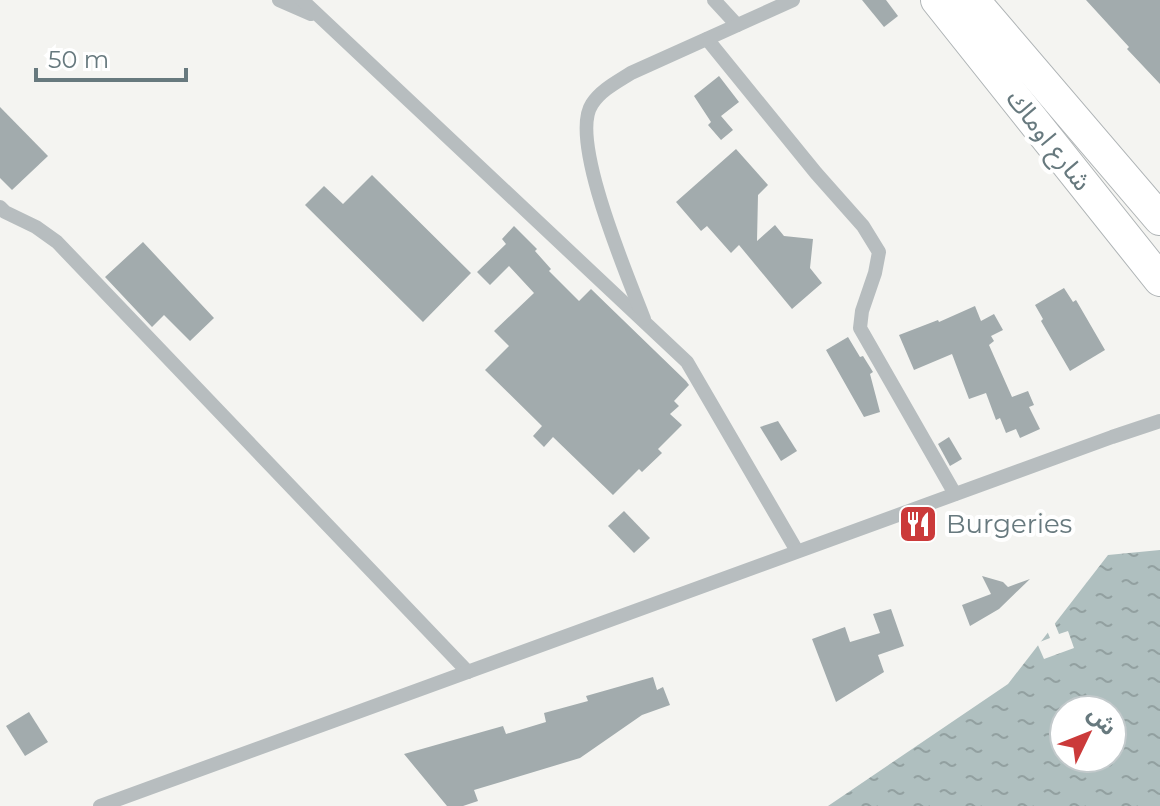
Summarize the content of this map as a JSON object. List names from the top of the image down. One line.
{"streets":{"main road":["شارع اوماك"]},"places":{"restaurant":["Burgeries"]},"scale_bar":"50 m","north":"top right"}
